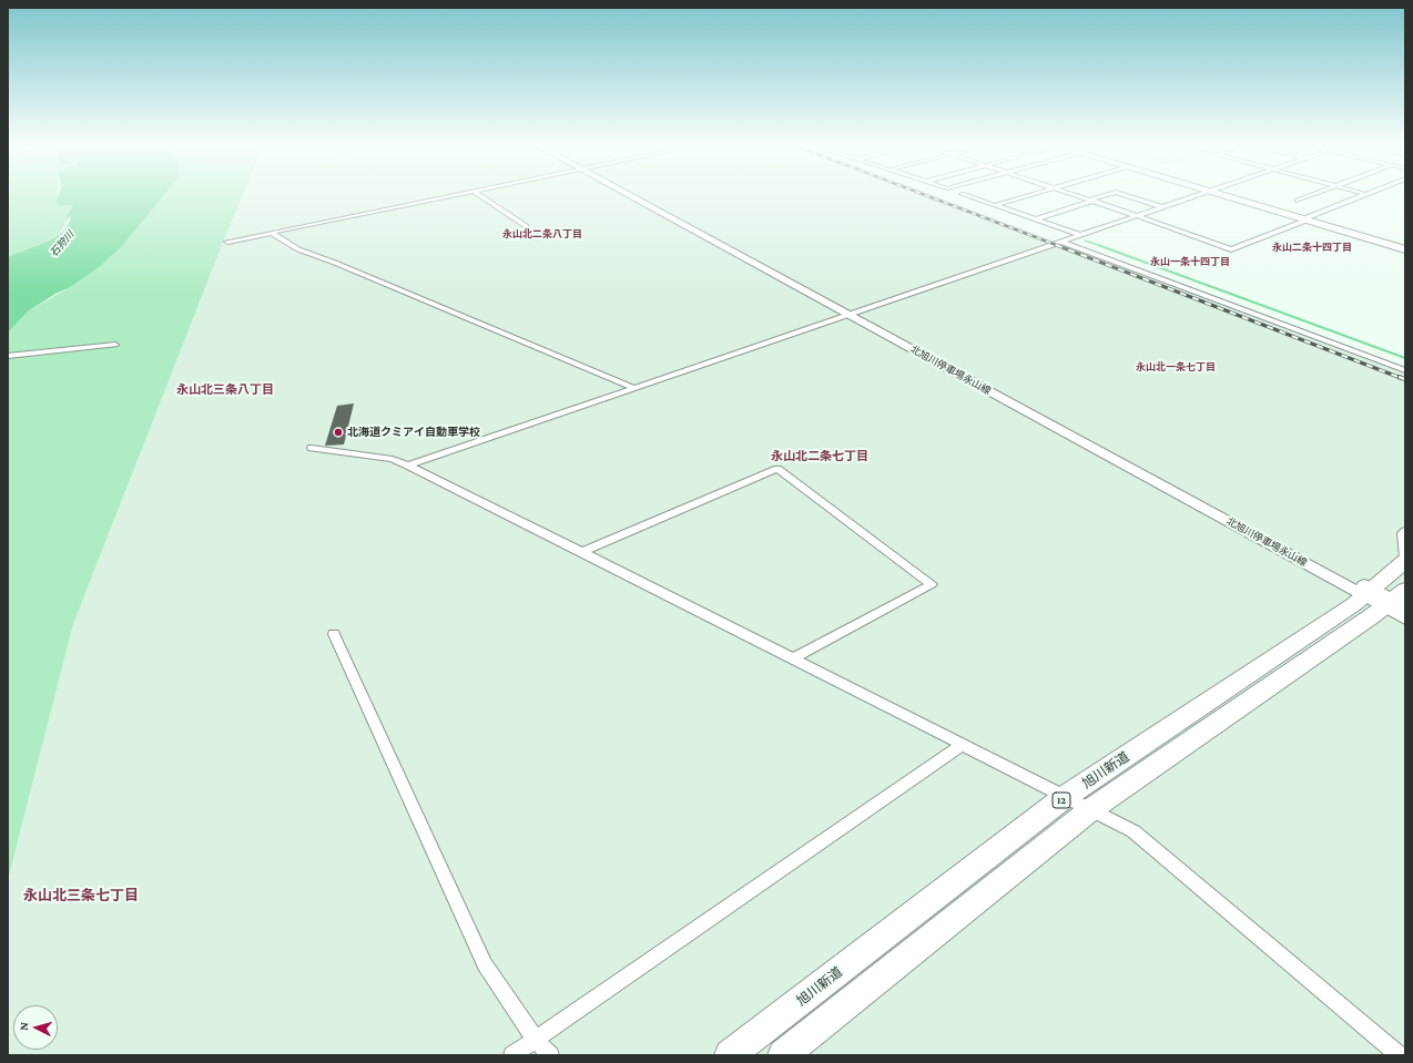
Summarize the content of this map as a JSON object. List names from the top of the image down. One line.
{"streets":{"highway":["旭川新道","12"],"main road":["北旭川停車場永山線"]},"crossings":[["北旭川停車場永山線","旭川新道"]],"districts":["永山北二条八丁目","永山二条十四丁目","永山一条十四丁目","永山北一条七丁目","永山北三条八丁目","永山北二条七丁目","永山北三条七丁目"],"water":["石狩川"],"places":["北海道クミアイ自動車学校"],"north":"left"}
